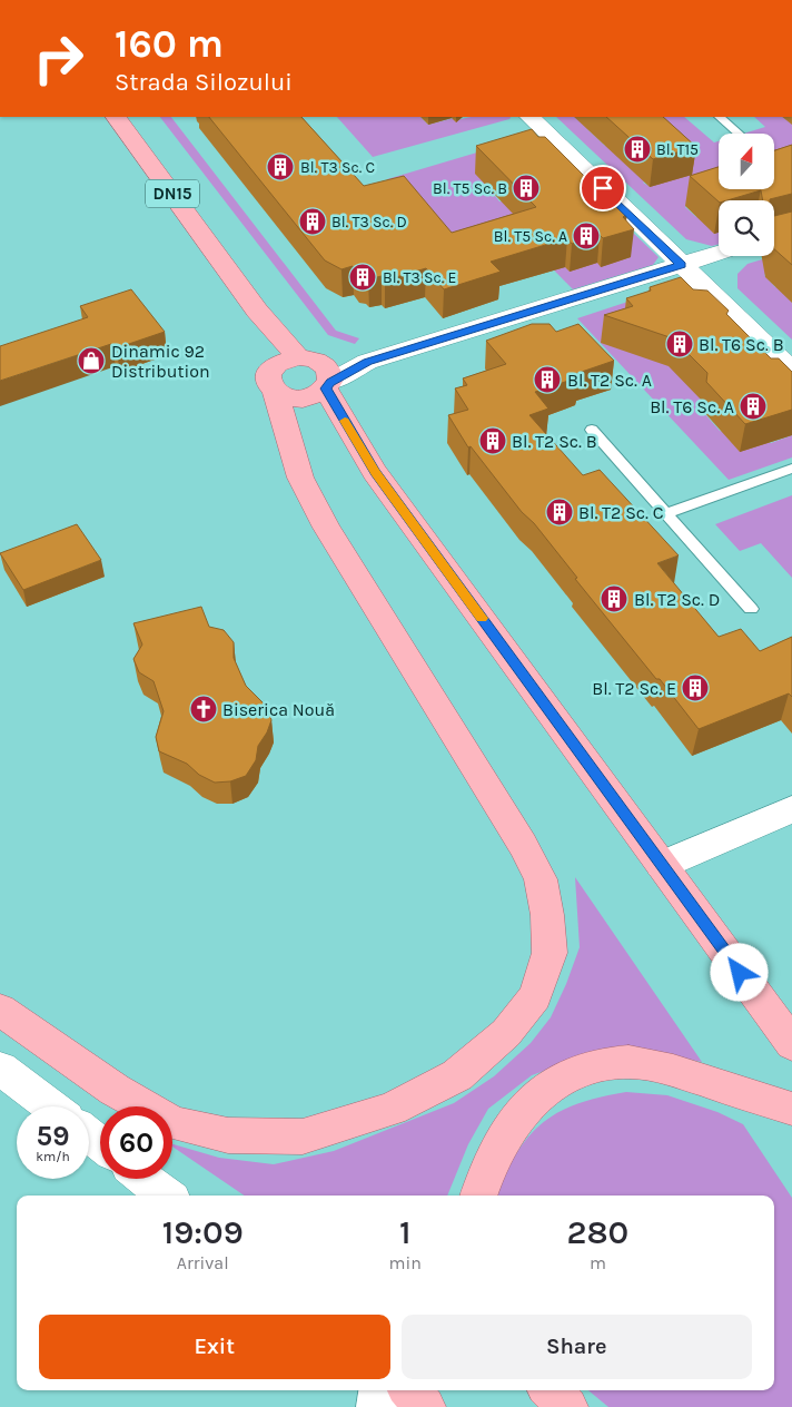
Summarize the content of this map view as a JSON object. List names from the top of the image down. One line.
{"streets":{"main road":["DN15"]},"places":{"building":["Bl. T15","Bl. T3 Sc. C","Bl. T5 Sc. B","Bl. T3 Sc. D","Bl. T5 Sc. A","Bl. T3 Sc. E","Bl. T6 Sc. B","Bl. T2 Sc. A","Bl. T6 Sc. A","Bl. T2 Sc. B","Bl. T2 Sc. C","Bl. T2 Sc. D","Bl. T2 Sc. E"],"shop":["Dinamic 92 Distribution"],"church":["Biserica Nouă"]},"north":"top","page":{"turn":["160 m","Strada Silozului"],"speed":"59 km/h","limit":"60","eta":["19:09","Arrival","1","min","280","m"],"buttons":["Exit","Share"]}}
